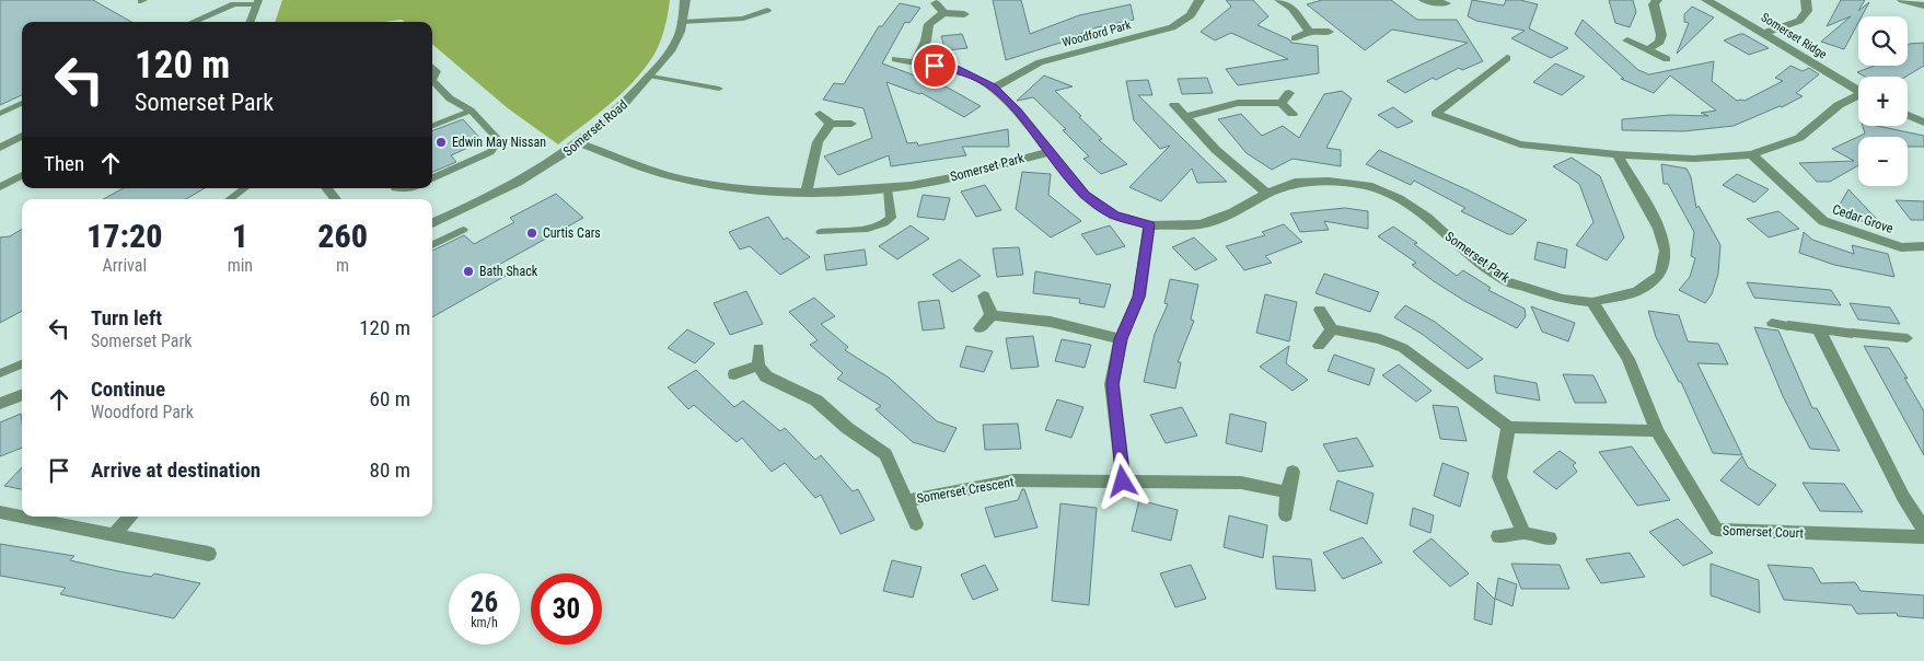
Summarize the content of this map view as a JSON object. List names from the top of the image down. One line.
{"streets":{"street":["Woodford Park","Somerset Ridge","Somerset Road","Somerset Park","Cedar Grove","Somerset Crescent","Somerset Court"]},"crossings":[["Somerset Road","Somerset Park"],["Somerset Park","Somerset Court"]],"places":["Edwin May Nissan","Curtis Cars","Bath Shack"],"page":{"map_buttons":["+","−"],"turn":["120 m","Somerset Park"],"then":"Then","eta":["17:20","Arrival","1","min","260","m"],"list":[{"name":"Turn left","note":"Somerset Park","value":"120 m"},{"name":"Continue","note":"Woodford Park","value":"60 m"},{"name":"Arrive at destination","value":"80 m"}],"speed":"26 km/h","limit":"30"}}
